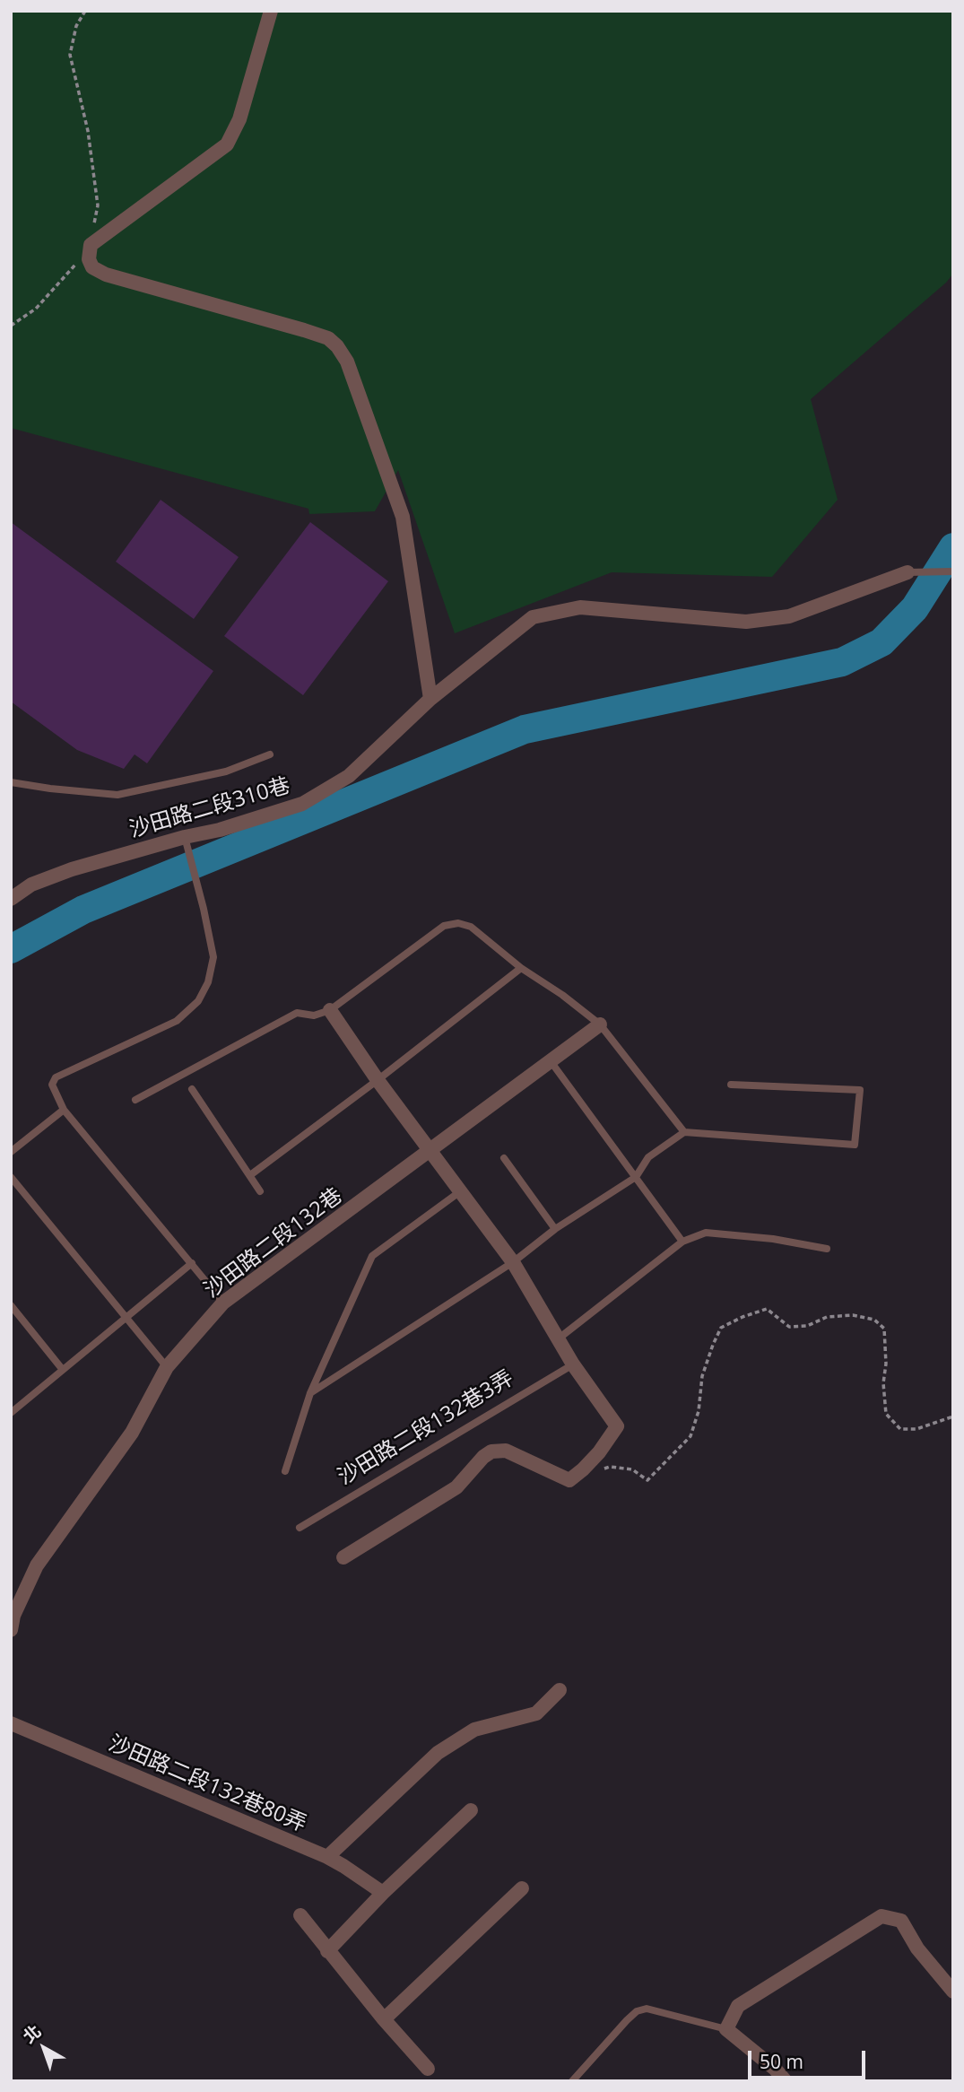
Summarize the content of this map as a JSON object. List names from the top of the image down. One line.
{"streets":{"street":["沙田路二段310巷","沙田路二段132巷","沙田路二段132巷80弄"],"lane":["沙田路二段132巷3弄"]},"scale_bar":"50 m","north":"top left"}
